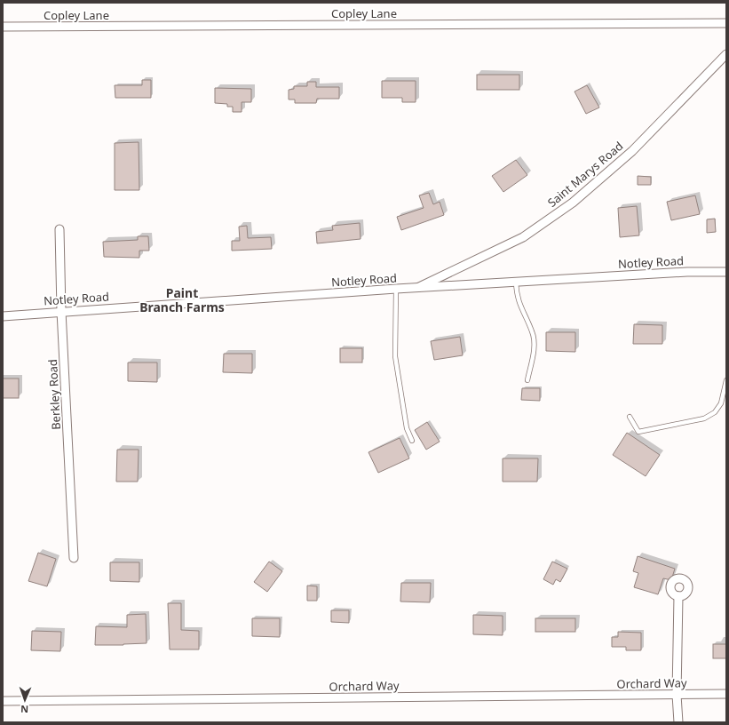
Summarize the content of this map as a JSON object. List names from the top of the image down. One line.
{"streets":{"street":["Copley Lane","Saint Marys Road","Notley Road","Berkley Road","Orchard Way"]},"crossings":[["Saint Marys Road","Notley Road"],["Notley Road","Berkley Road"]],"districts":["Paint Branch Farms"],"north":"bottom"}
